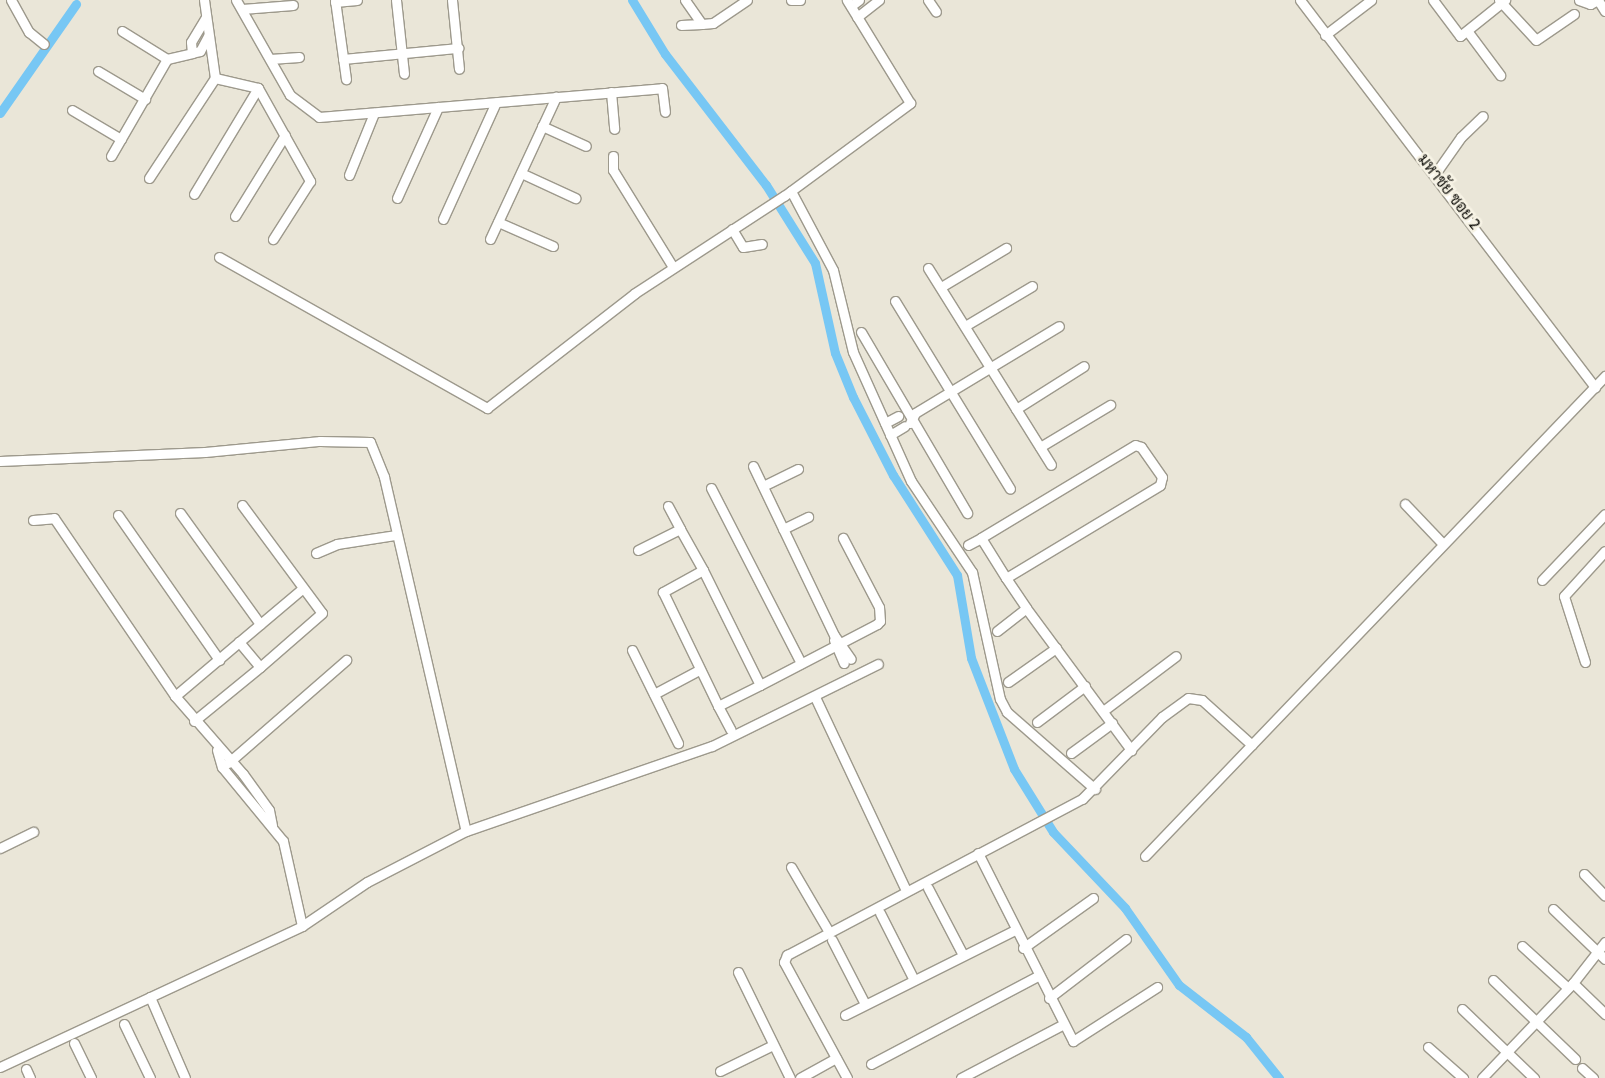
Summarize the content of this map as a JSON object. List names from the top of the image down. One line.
{"streets":{"street":["มหาชัย ซอย 2"]}}
